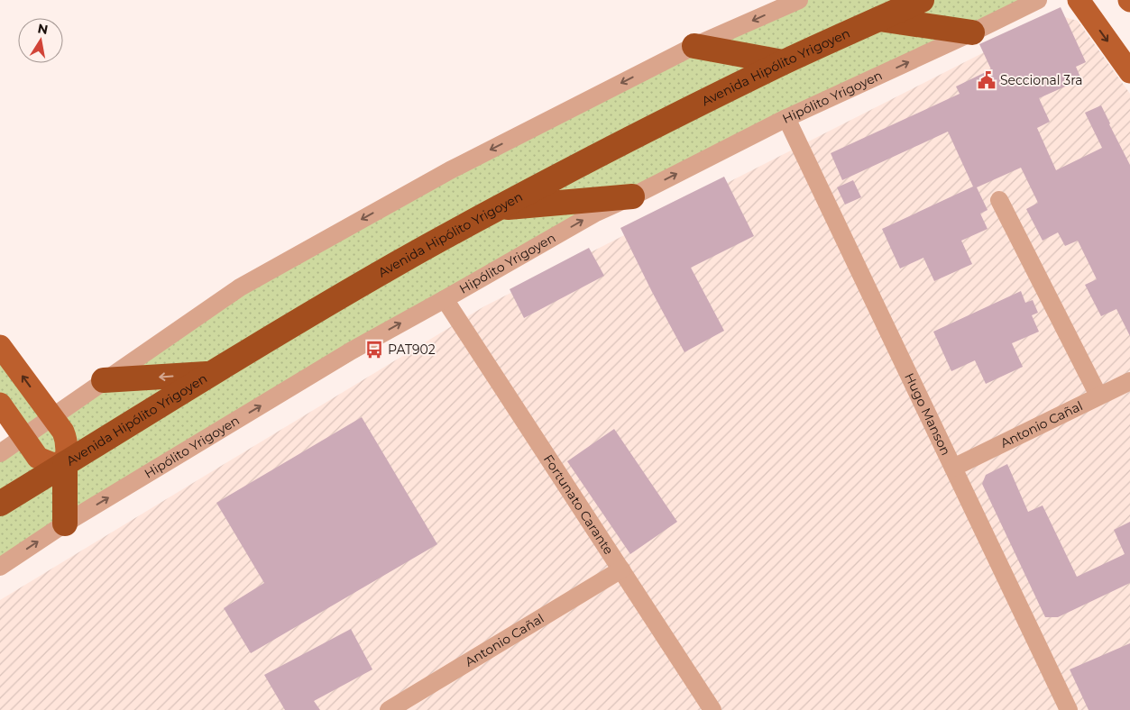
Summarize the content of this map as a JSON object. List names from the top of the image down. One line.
{"streets":{"highway":["Avenida Hipólito Yrigoyen"],"street":["Hipólito Yrigoyen","Hugo Manson","Antonio Cañal","Fortunato Carante"]},"crossings":[["Hipólito Yrigoyen","Hugo Manson"],["Hipólito Yrigoyen","Fortunato Carante"],["Hugo Manson","Antonio Cañal"],["Antonio Cañal","Fortunato Carante"]],"places":{"public building":["Seccional 3ra"],"bus stop":["PAT902"]},"north":"top"}
